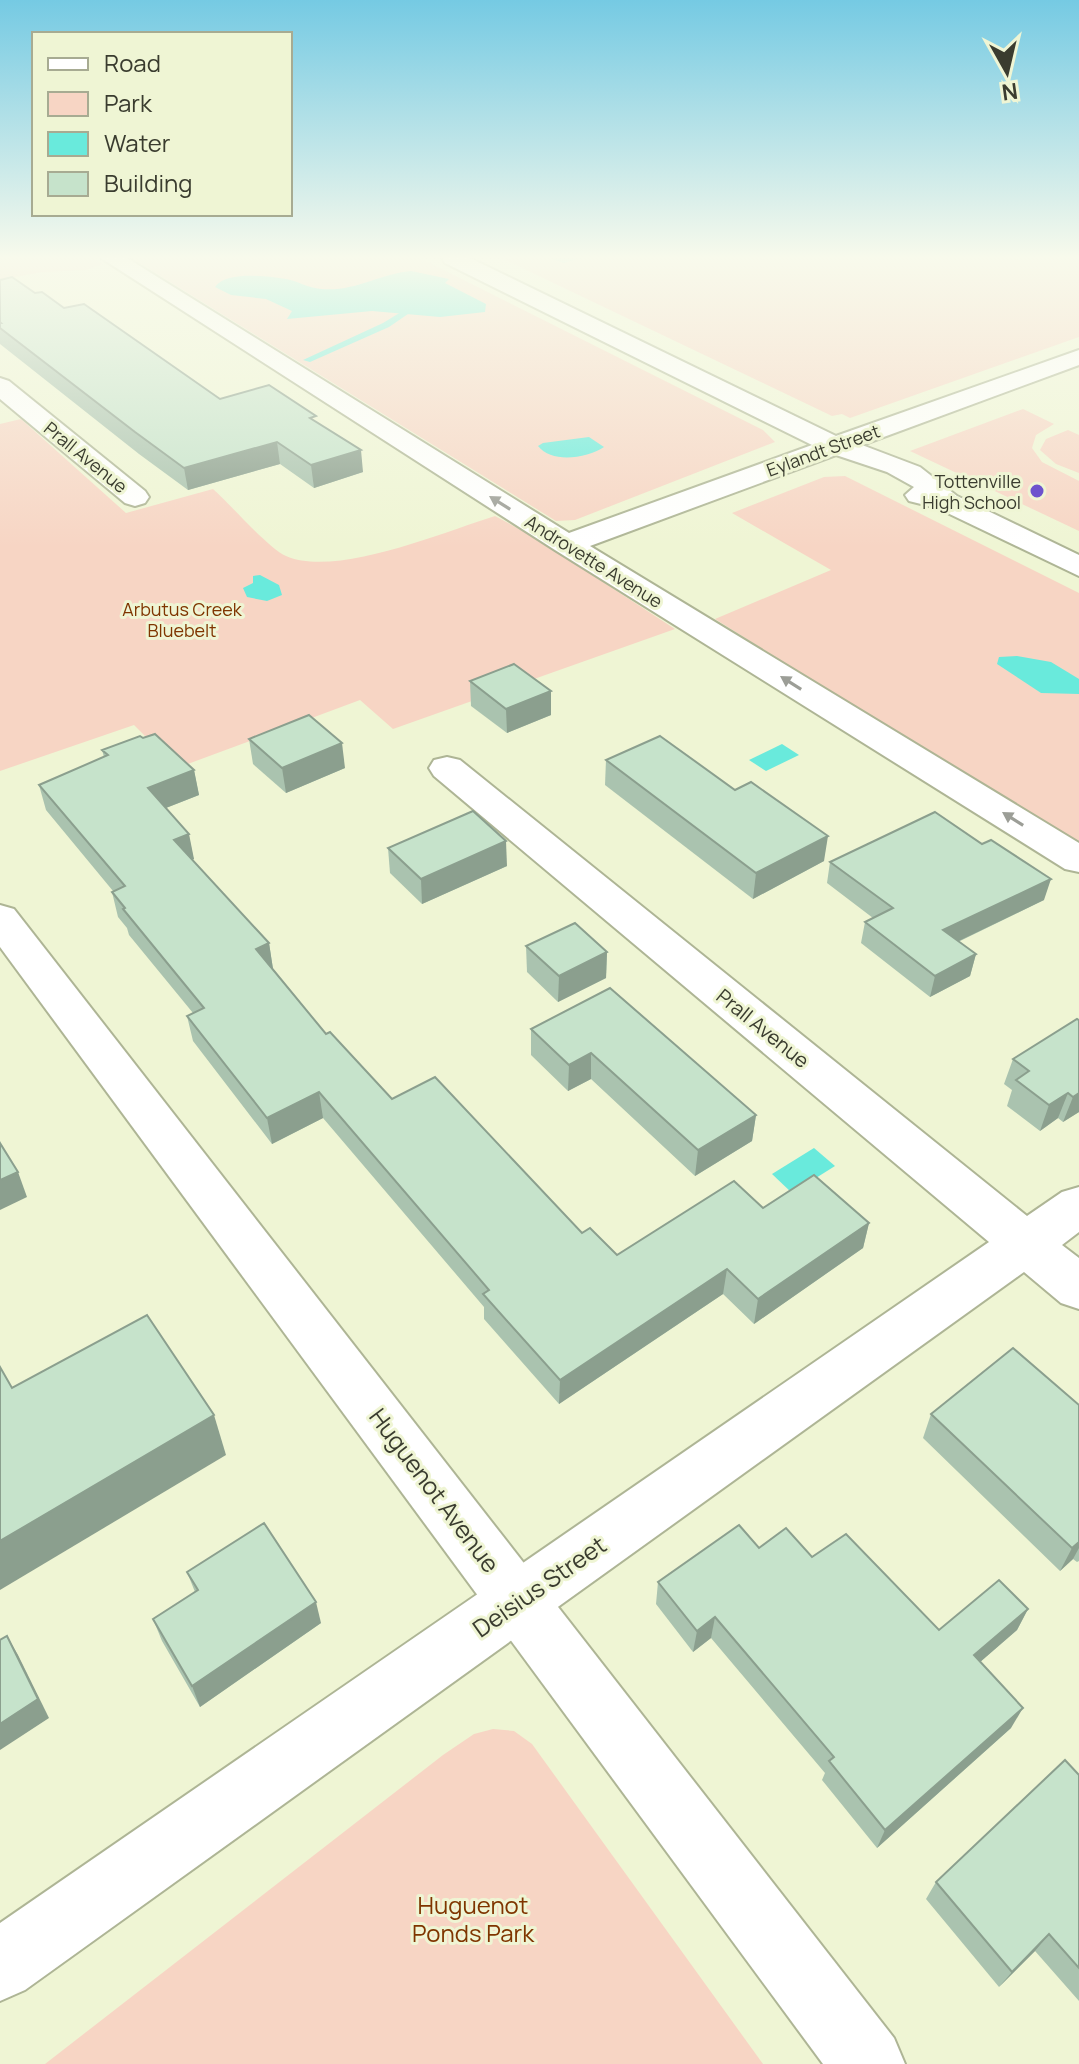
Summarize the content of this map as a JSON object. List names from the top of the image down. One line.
{"streets":{"street":["Eylandt Street","Prall Avenue","Androvette Avenue","Huguenot Avenue","Deisius Street"]},"crossings":[["Eylandt Street","Androvette Avenue"],["Prall Avenue","Deisius Street"],["Huguenot Avenue","Deisius Street"]],"parks":["Arbutus Creek Bluebelt","Huguenot Ponds Park"],"places":["Tottenville High School"],"legend":["Road","Park","Water","Building"],"north":"bottom"}
